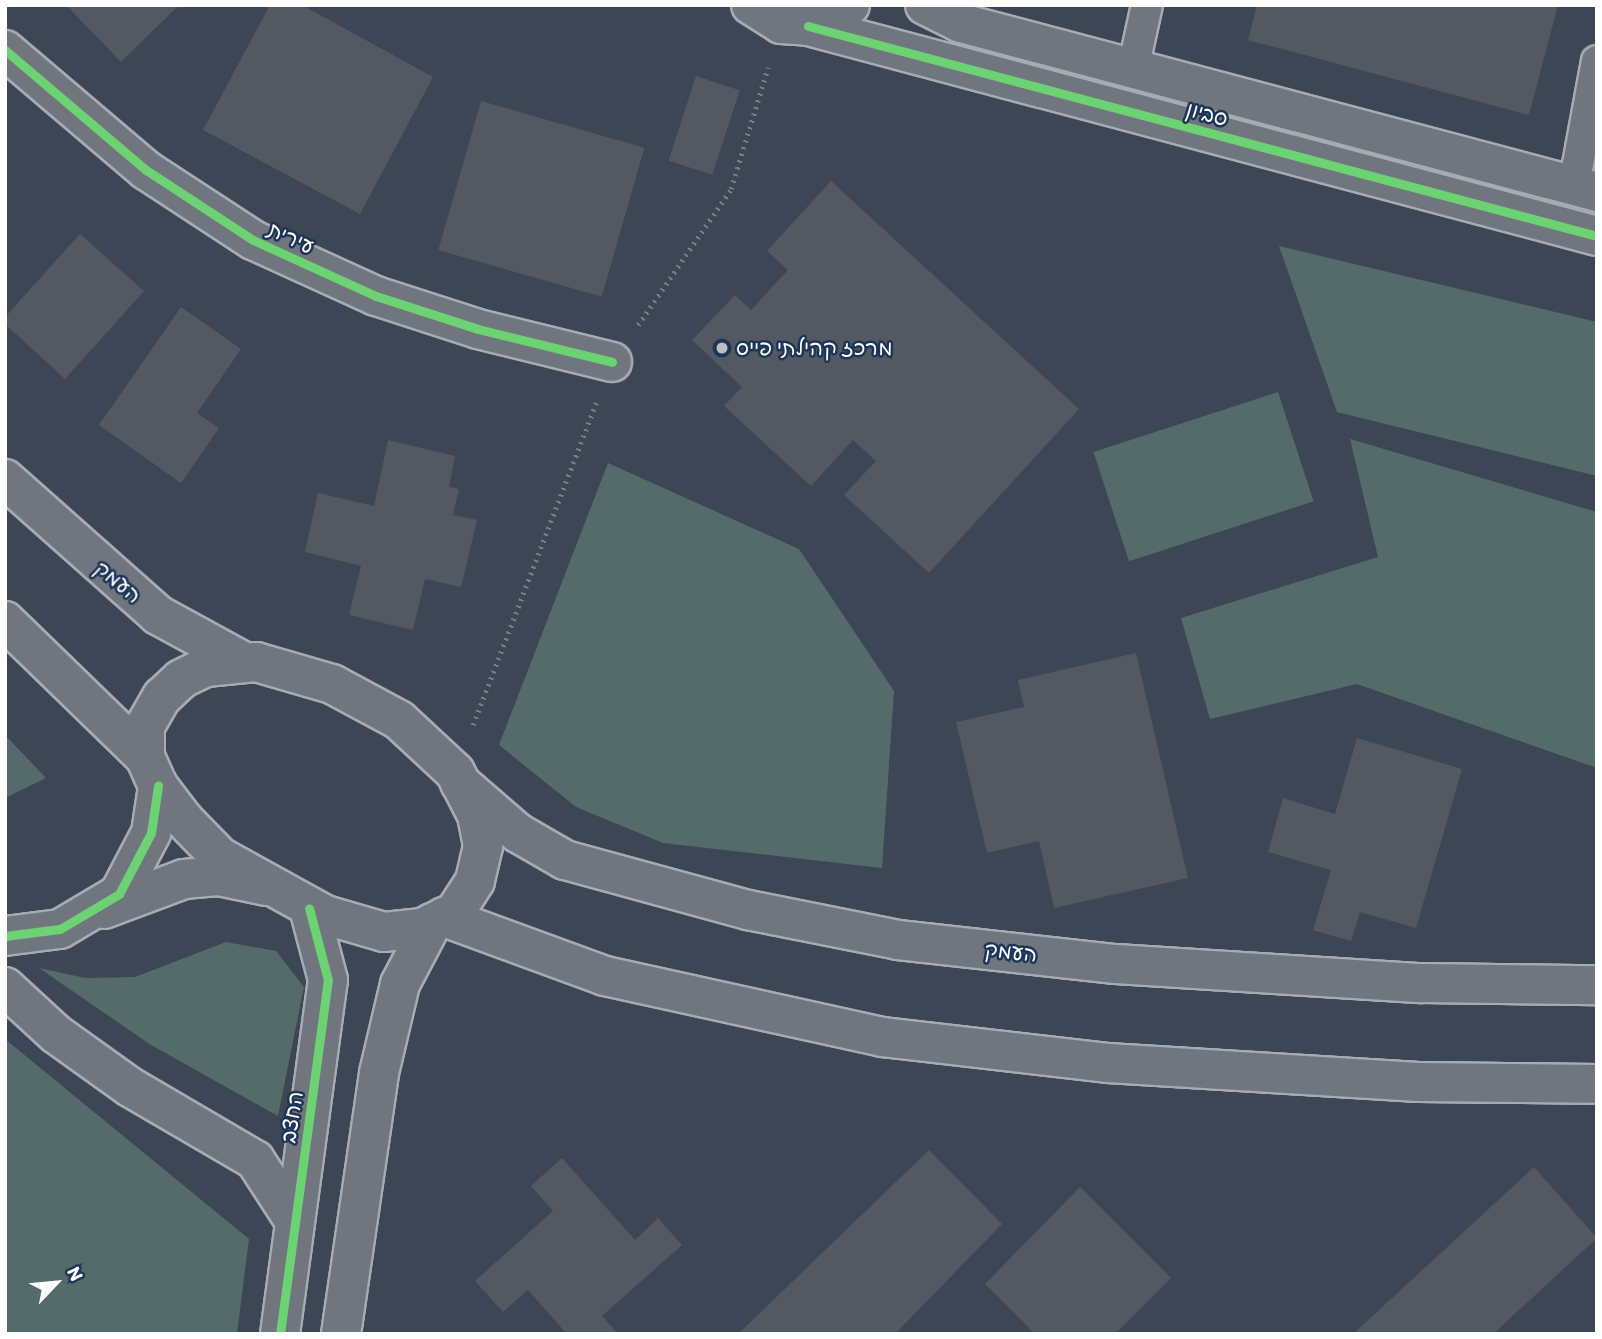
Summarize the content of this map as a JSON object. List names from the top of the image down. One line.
{"streets":{"street":["סביון","עירית","העמק","החצב"]},"places":["מרכז קהילתי פייס"],"north":"top right"}
